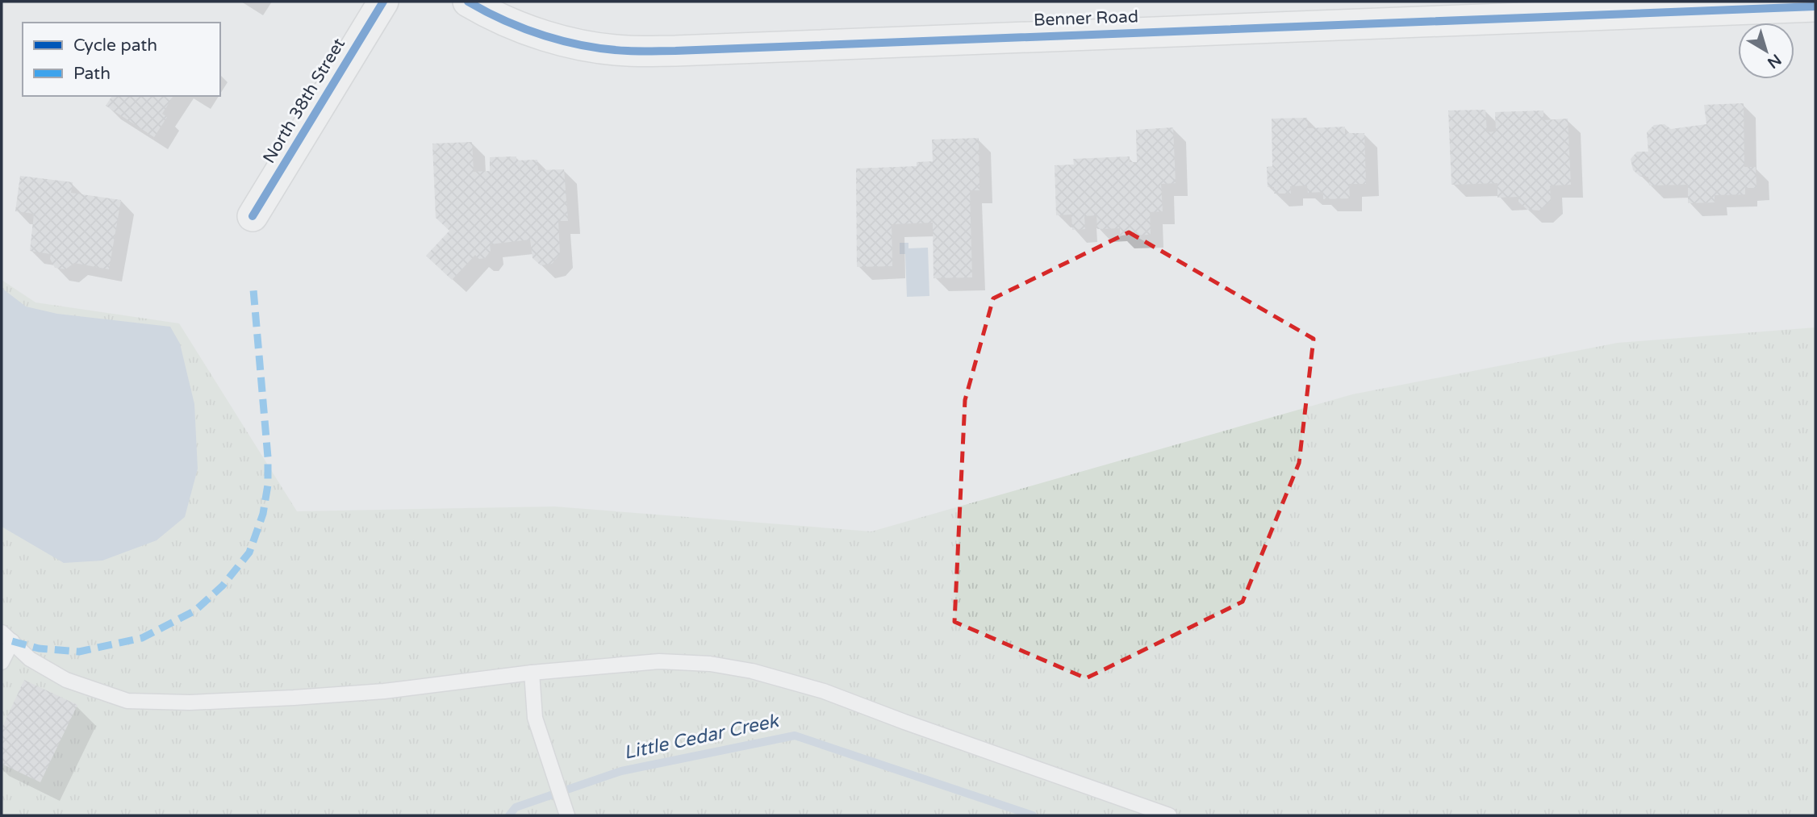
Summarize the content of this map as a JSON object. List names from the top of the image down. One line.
{"streets":{"street":["Benner Road","North 38th Street"]},"water":["Little Cedar Creek"],"legend":["Cycle path","Path"],"north":"bottom right"}
